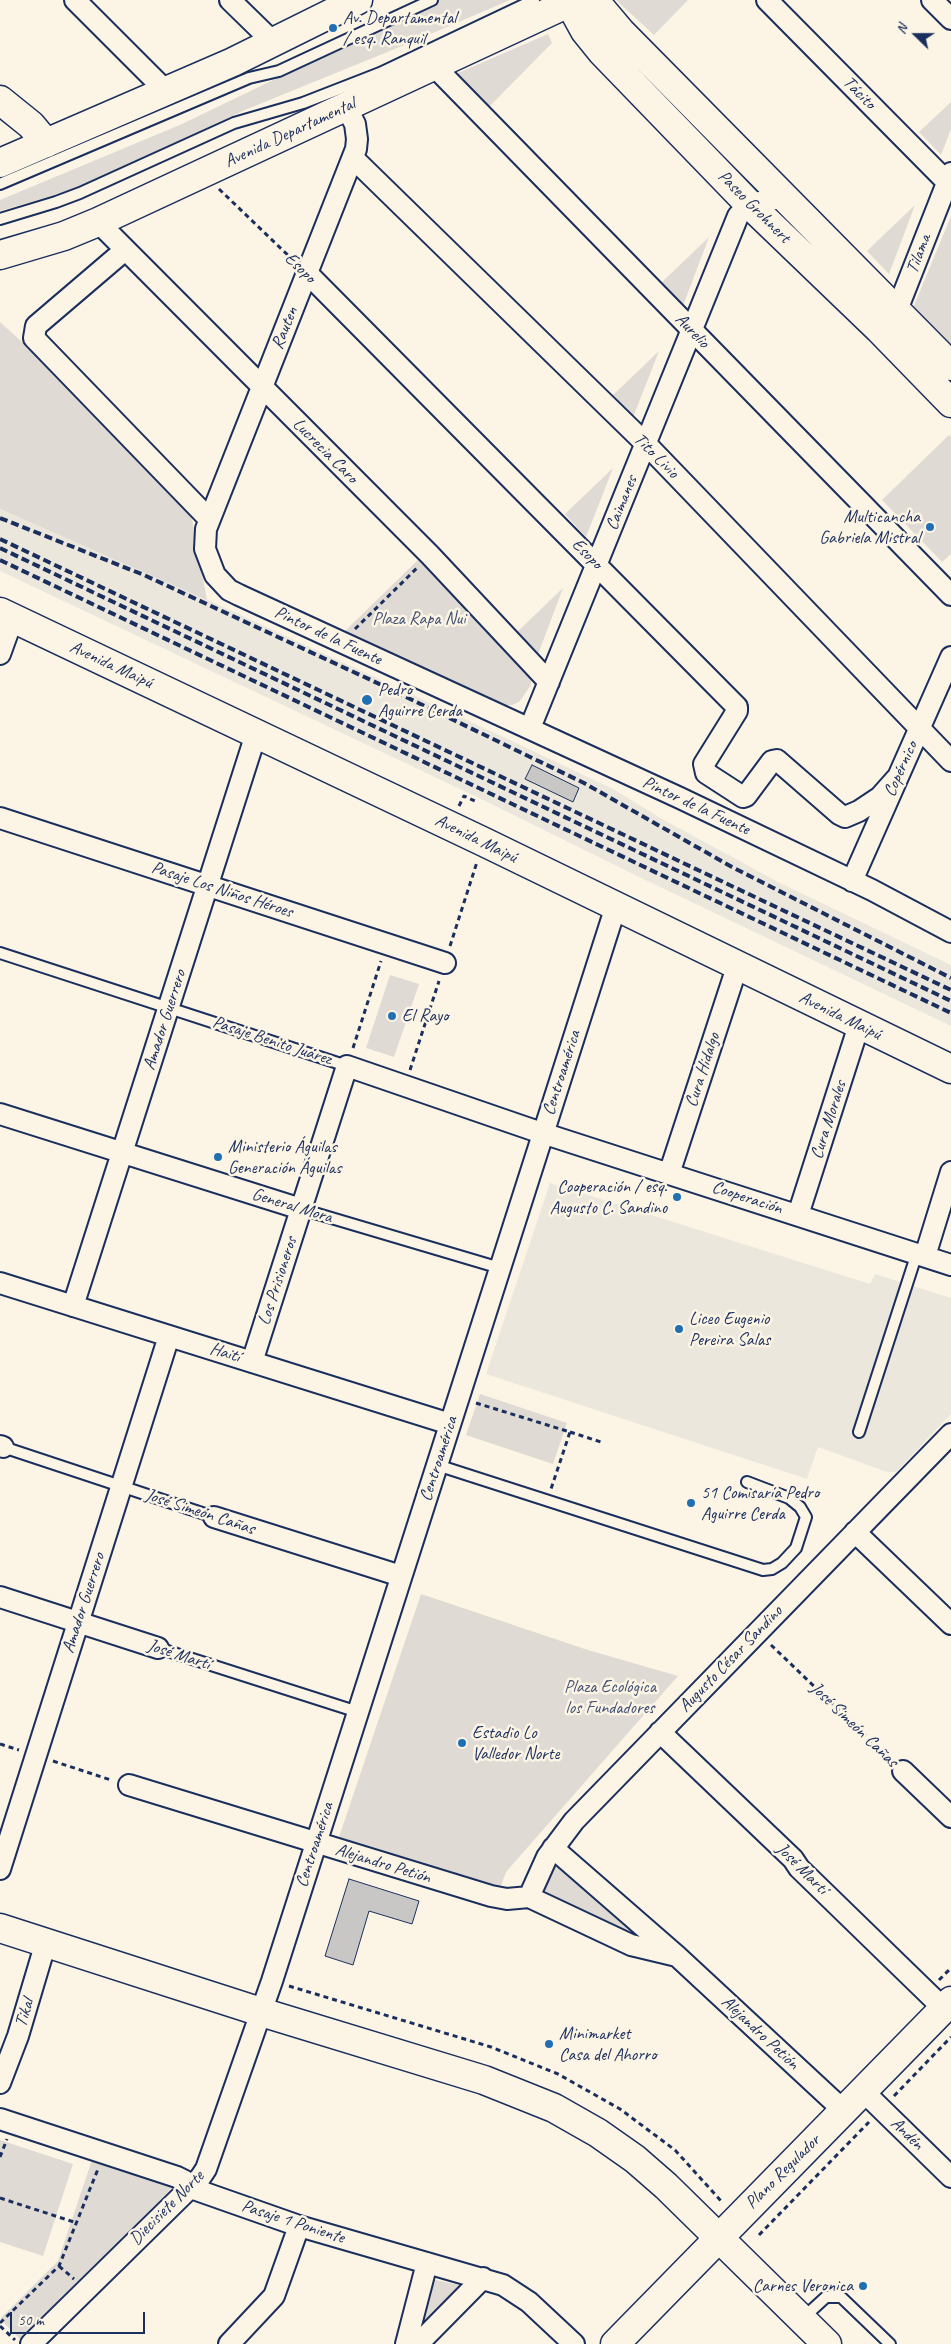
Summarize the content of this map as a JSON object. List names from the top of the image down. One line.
{"streets":{"street":["Tácito","Avenida Departamental","Paseo Grohnert","Tilama","Esopo","Rauten","Aurelio","Lucrecia Caro","Tito Livio","Caimanes","Pintor de la Fuente","Avenida Maipú","Copérnico","Pasaje Los Niños Héroes","Amador Guerrero","Pasaje Benito Juárez","Cura Hidalgo","Centroamérica","Cura Morales","Cooperación","General Mora","Los Prisioneros","Haití","José Simeón Cañas","José Martí","Augusto César Sandino","Alejandro Petión","Tikal","Andén","Plano Regulador","Diecisiete Norte","Pasaje 1 Poniente"]},"crossings":[["Tácito","Tilama"],["Avenida Departamental","Paseo Grohnert"],["Avenida Departamental","Esopo"],["Avenida Departamental","Rauten"],["Avenida Departamental","Aurelio"],["Avenida Departamental","Lucrecia Caro"],["Paseo Grohnert","Tilama"],["Paseo Grohnert","Caimanes"],["Esopo","Rauten"],["Esopo","Caimanes"],["Esopo","Copérnico"],["Rauten","Lucrecia Caro"],["Rauten","Tito Livio"],["Rauten","Pintor de la Fuente"],["Aurelio","Caimanes"],["Lucrecia Caro","Caimanes"],["Tito Livio","Caimanes"],["Tito Livio","Copérnico"],["Caimanes","Pintor de la Fuente"],["Pintor de la Fuente","Copérnico"],["Avenida Maipú","Amador Guerrero"],["Avenida Maipú","Cura Hidalgo"],["Avenida Maipú","Centroamérica"],["Avenida Maipú","Cura Morales"],["Pasaje Los Niños Héroes","Amador Guerrero"],["Amador Guerrero","Pasaje Benito Juárez"],["Amador Guerrero","General Mora"],["Amador Guerrero","Haití"],["Amador Guerrero","José Simeón Cañas"],["Amador Guerrero","José Martí"],["Pasaje Benito Juárez","Centroamérica"],["Pasaje Benito Juárez","Cooperación"],["Pasaje Benito Juárez","Los Prisioneros"],["Cura Hidalgo","Cooperación"],["Centroamérica","Cooperación"],["Centroamérica","General Mora"],["Centroamérica","Haití"],["Centroamérica","José Simeón Cañas"],["Centroamérica","José Martí"],["Centroamérica","Alejandro Petión"],["Centroamérica","Diecisiete Norte"],["Cura Morales","Cooperación"],["General Mora","Los Prisioneros"],["Los Prisioneros","Haití"],["José Simeón Cañas","Augusto César Sandino"],["José Martí","Augusto César Sandino"],["José Martí","Plano Regulador"],["Augusto César Sandino","Alejandro Petión"],["Alejandro Petión","Plano Regulador"],["Andén","Plano Regulador"],["Diecisiete Norte","Pasaje 1 Poniente"]],"parks":["Plaza Rapa Nui","Plaza Ecológica los Fundadores"],"places":["Av. Departamental / esq. Ranquil","Multicancha Gabriela Mistral","Pedro Aguirre Cerda","El Rayo","Ministerio Águilas Generación Águilas","Cooperación / esq. Augusto C. Sandino","Liceo Eugenio Pereira Salas","51 Comisaría Pedro Aguirre Cerda","Estadio Lo Valledor Norte","Minimarket Casa del Ahorro","Carnes Veronica"],"scale_bar":"50 m","north":"left"}
